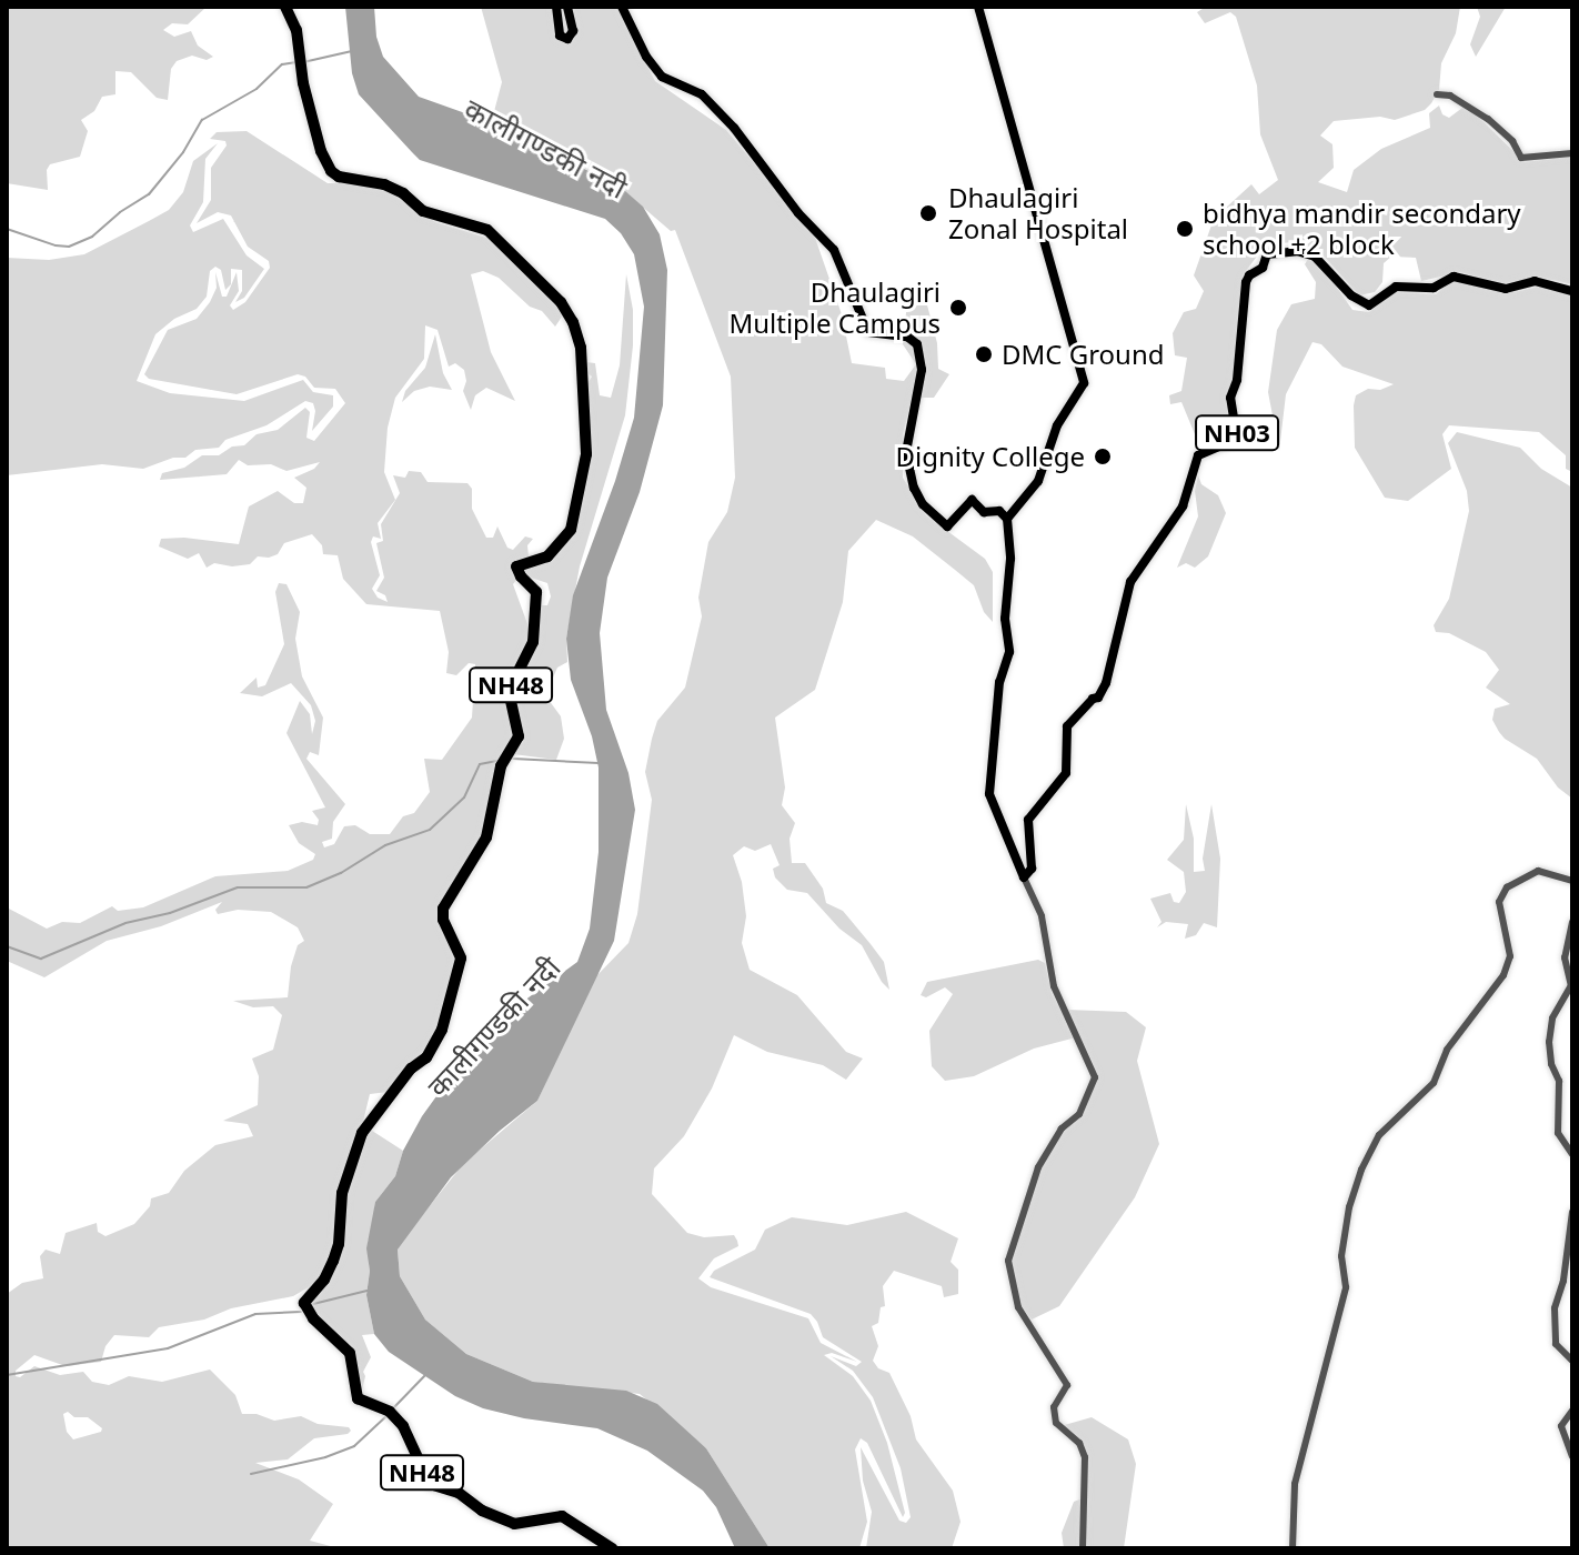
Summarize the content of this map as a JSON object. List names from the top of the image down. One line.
{"streets":{"highway":["NH48"],"main road":["NH03"]},"water":["कालीगण्डकी नदी"],"places":["Dhaulagiri Zonal Hospital","bidhya mandir secondary school +2 block","Dhaulagiri Multiple Campus","DMC Ground","Dignity College"]}
